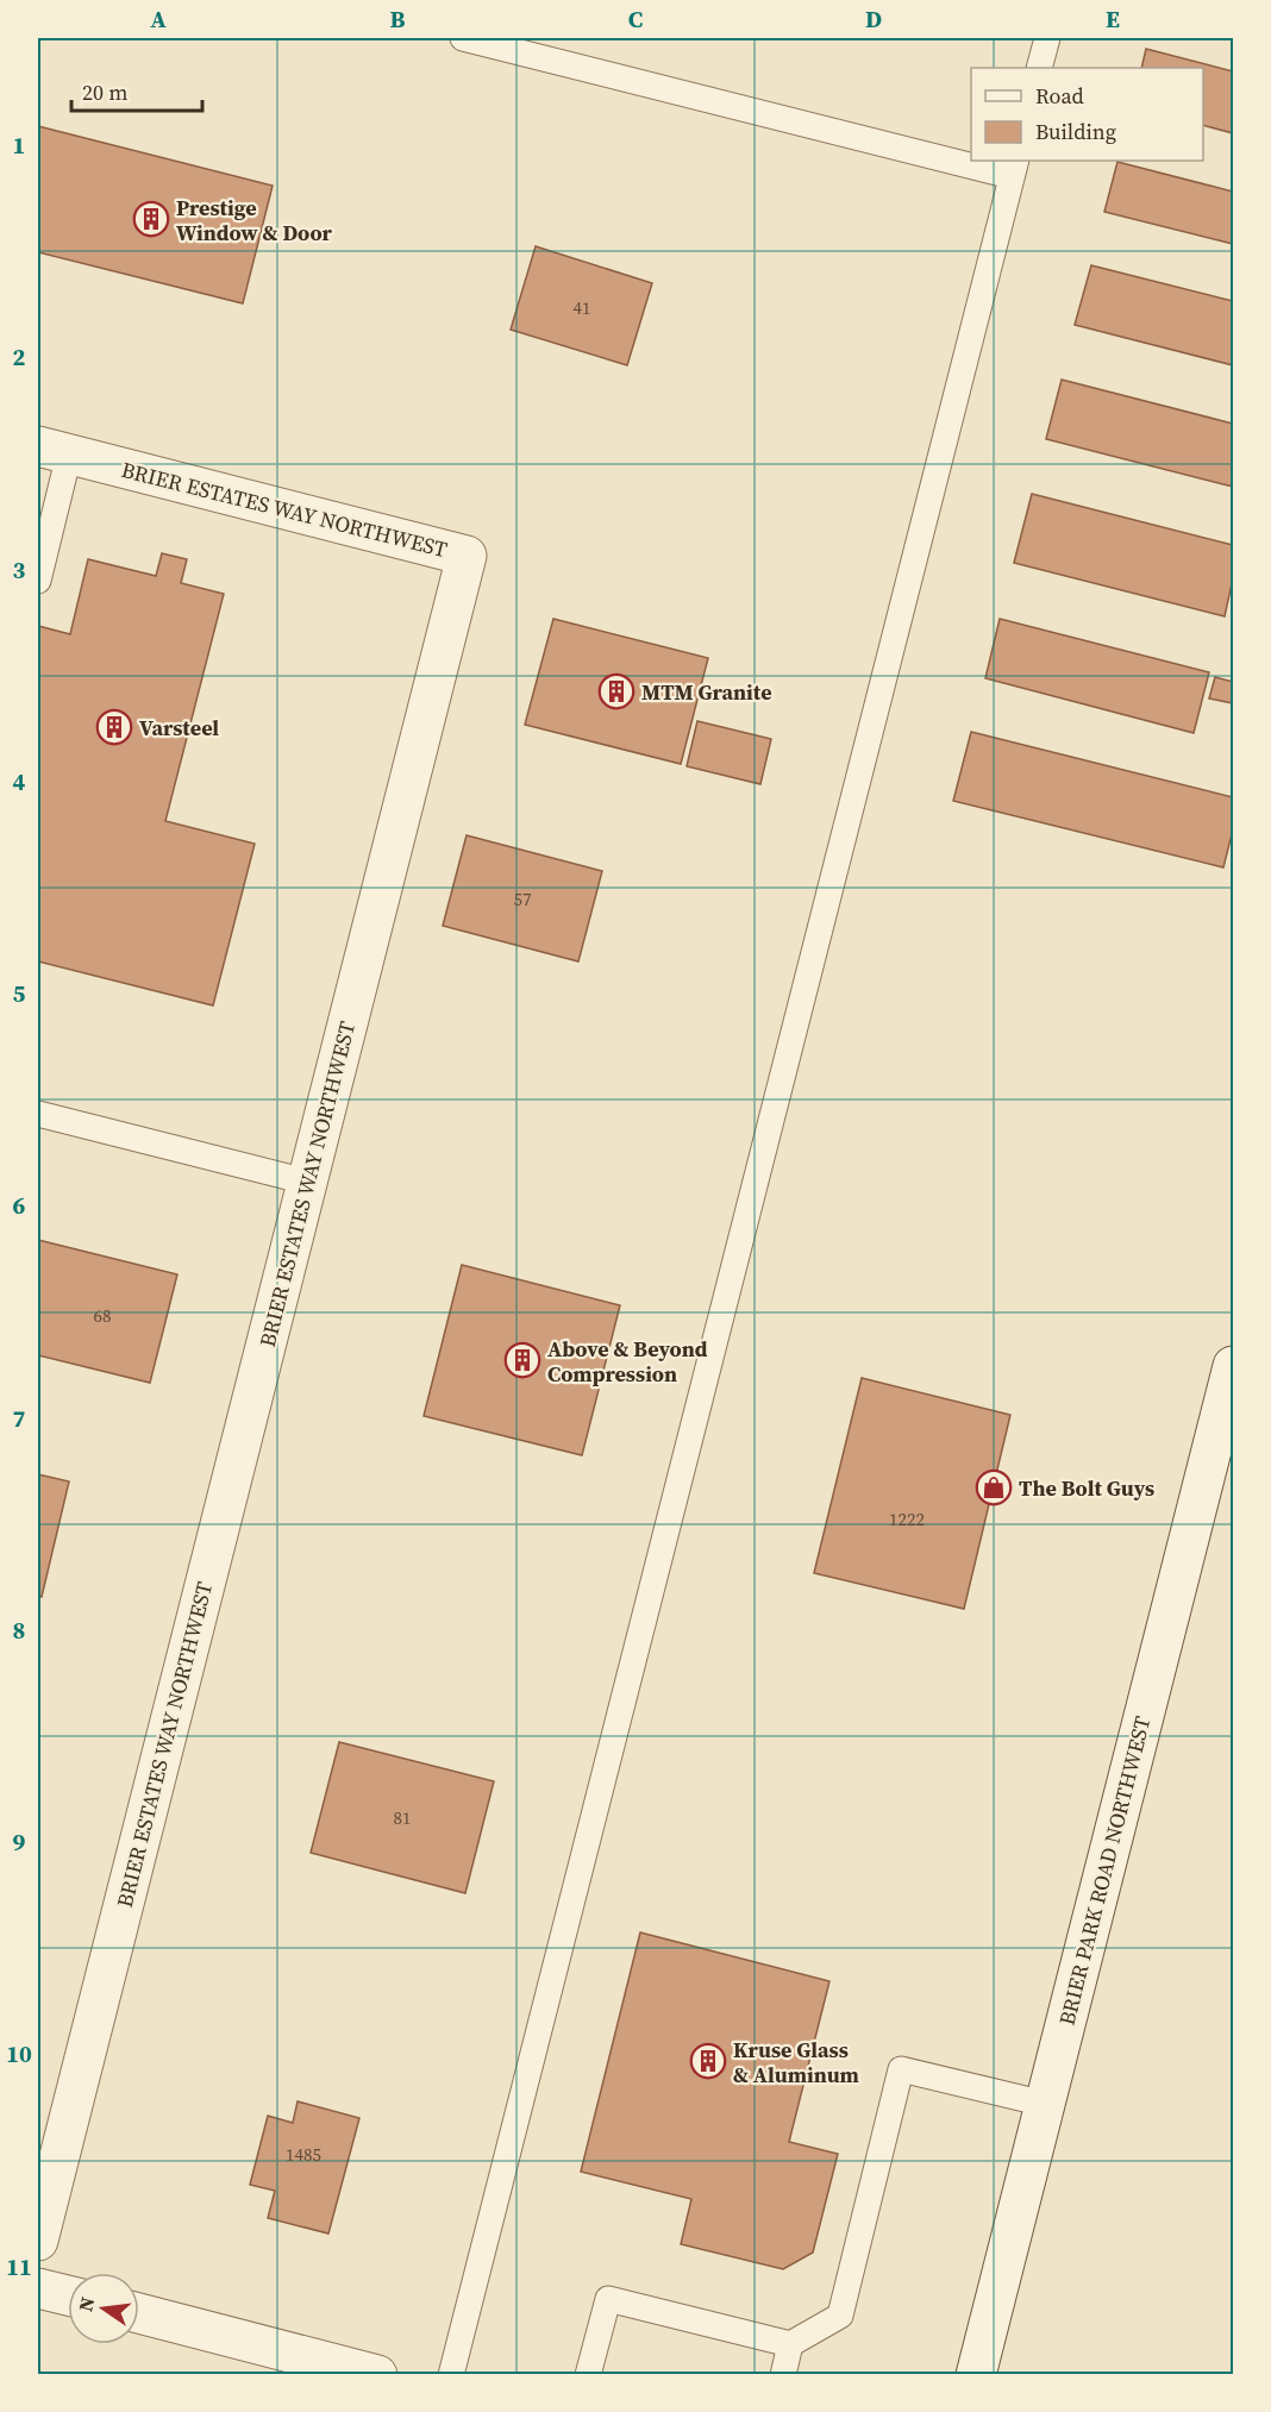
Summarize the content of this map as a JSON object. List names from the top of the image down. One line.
{"streets":{"street":["BRIER ESTATES WAY NORTHWEST","BRIER PARK ROAD NORTHWEST"]},"places":{"building":["Prestige Window & Door","MTM Granite","Varsteel","Above & Beyond Compression","Kruse Glass & Aluminum"],"shop":["The Bolt Guys"]},"house_numbers":["41","57","68","1222","81","1485"],"legend":["Road","Building"],"scale_bar":"20 m","north":"left","grid":{"columns":["A","B","C","D","E"],"rows":["1","2","3","4","5","6","7","8","9","10","11"]}}
